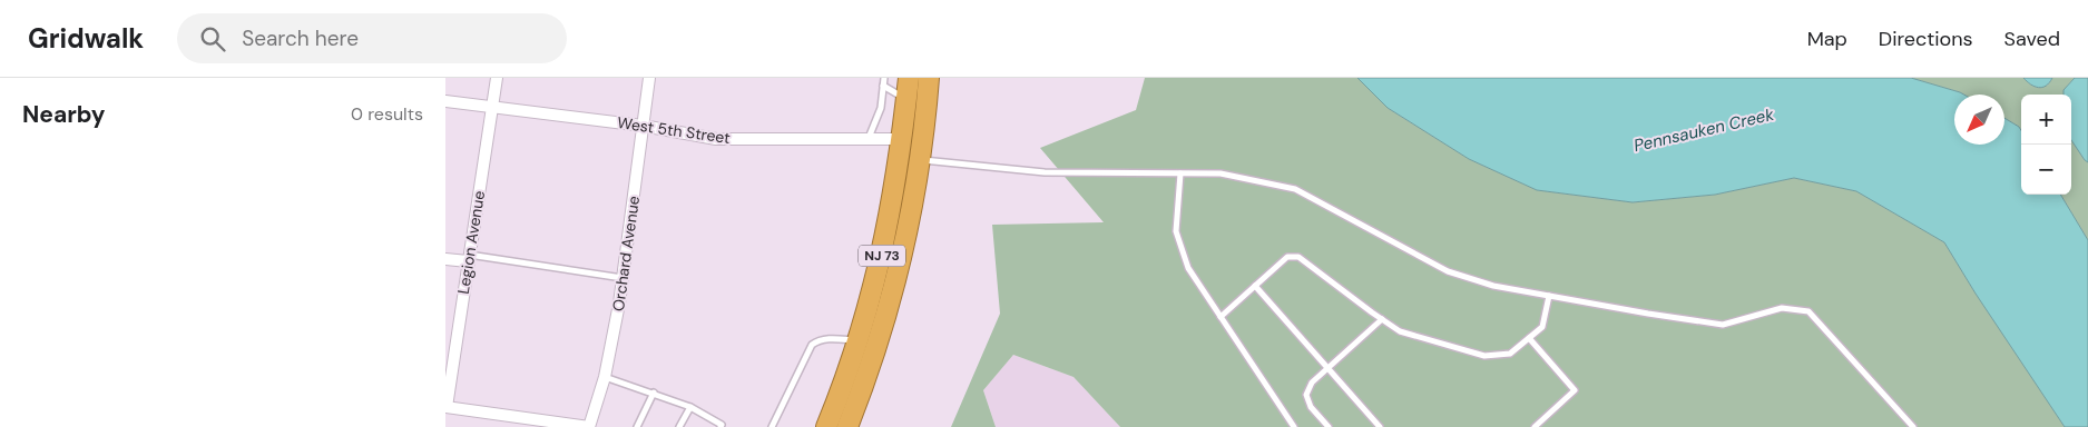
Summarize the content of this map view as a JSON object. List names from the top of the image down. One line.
{"streets":{"highway":["NJ 73"],"street":["West 5th Street","Legion Avenue","Orchard Avenue"]},"crossings":[["West 5th Street","Legion Avenue"],["West 5th Street","Orchard Avenue"],["West 5th Street","NJ 73"]],"water":["Pennsauken Creek"],"north":"bottom left","page":{"header":"Gridwalk","search":"Search here","nav":["Map","Directions","Saved"],"heading":["Nearby","0 results"],"map_buttons":["+","−"]}}
